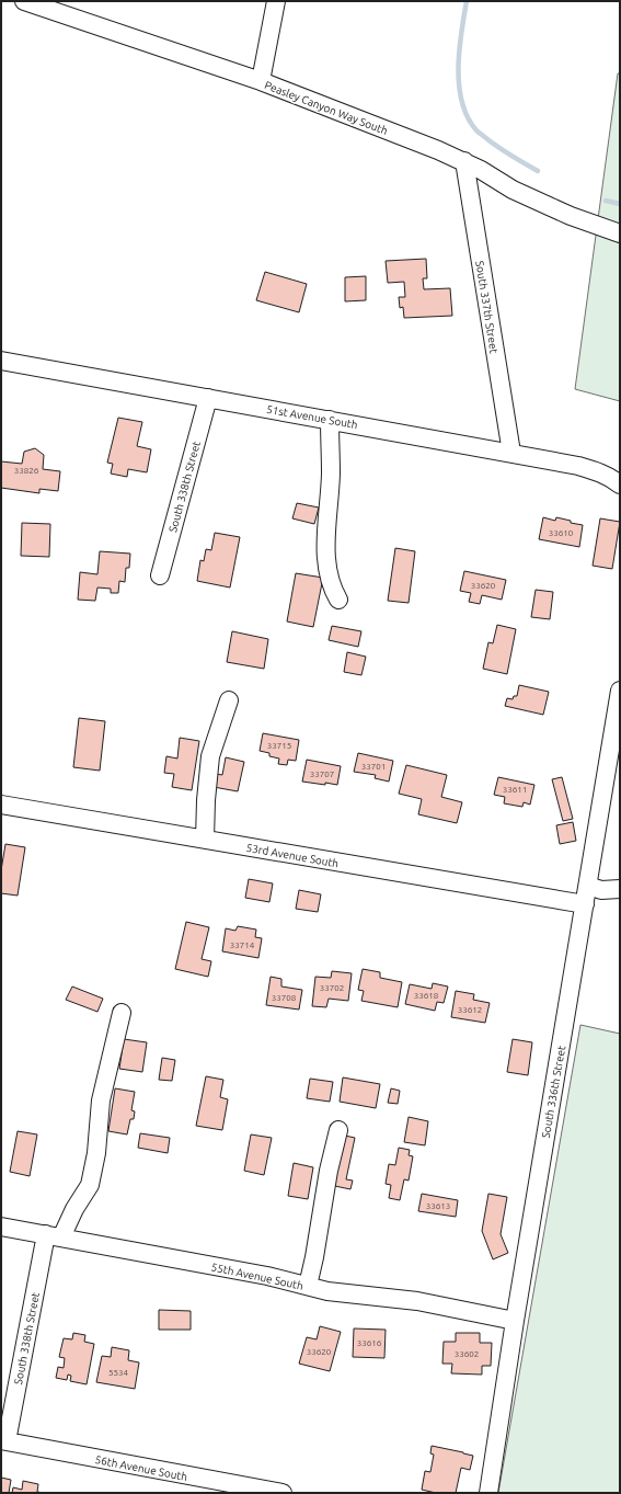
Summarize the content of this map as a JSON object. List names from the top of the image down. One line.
{"streets":{"street":["Peasley Canyon Way South","South 337th Street","51st Avenue South","South 338th Street","53rd Avenue South","South 336th Street","55th Avenue South","56th Avenue South"]},"crossings":[["Peasley Canyon Way South","South 337th Street"],["South 337th Street","51st Avenue South"],["51st Avenue South","South 338th Street"],["South 338th Street","55th Avenue South"],["South 338th Street","56th Avenue South"],["53rd Avenue South","South 336th Street"],["South 336th Street","55th Avenue South"]],"house_numbers":["33826","33610","33620","33715","33701","33707","33611","33714","33702","33618","33708","33612","33613","33616","33620","33602","5534"]}
